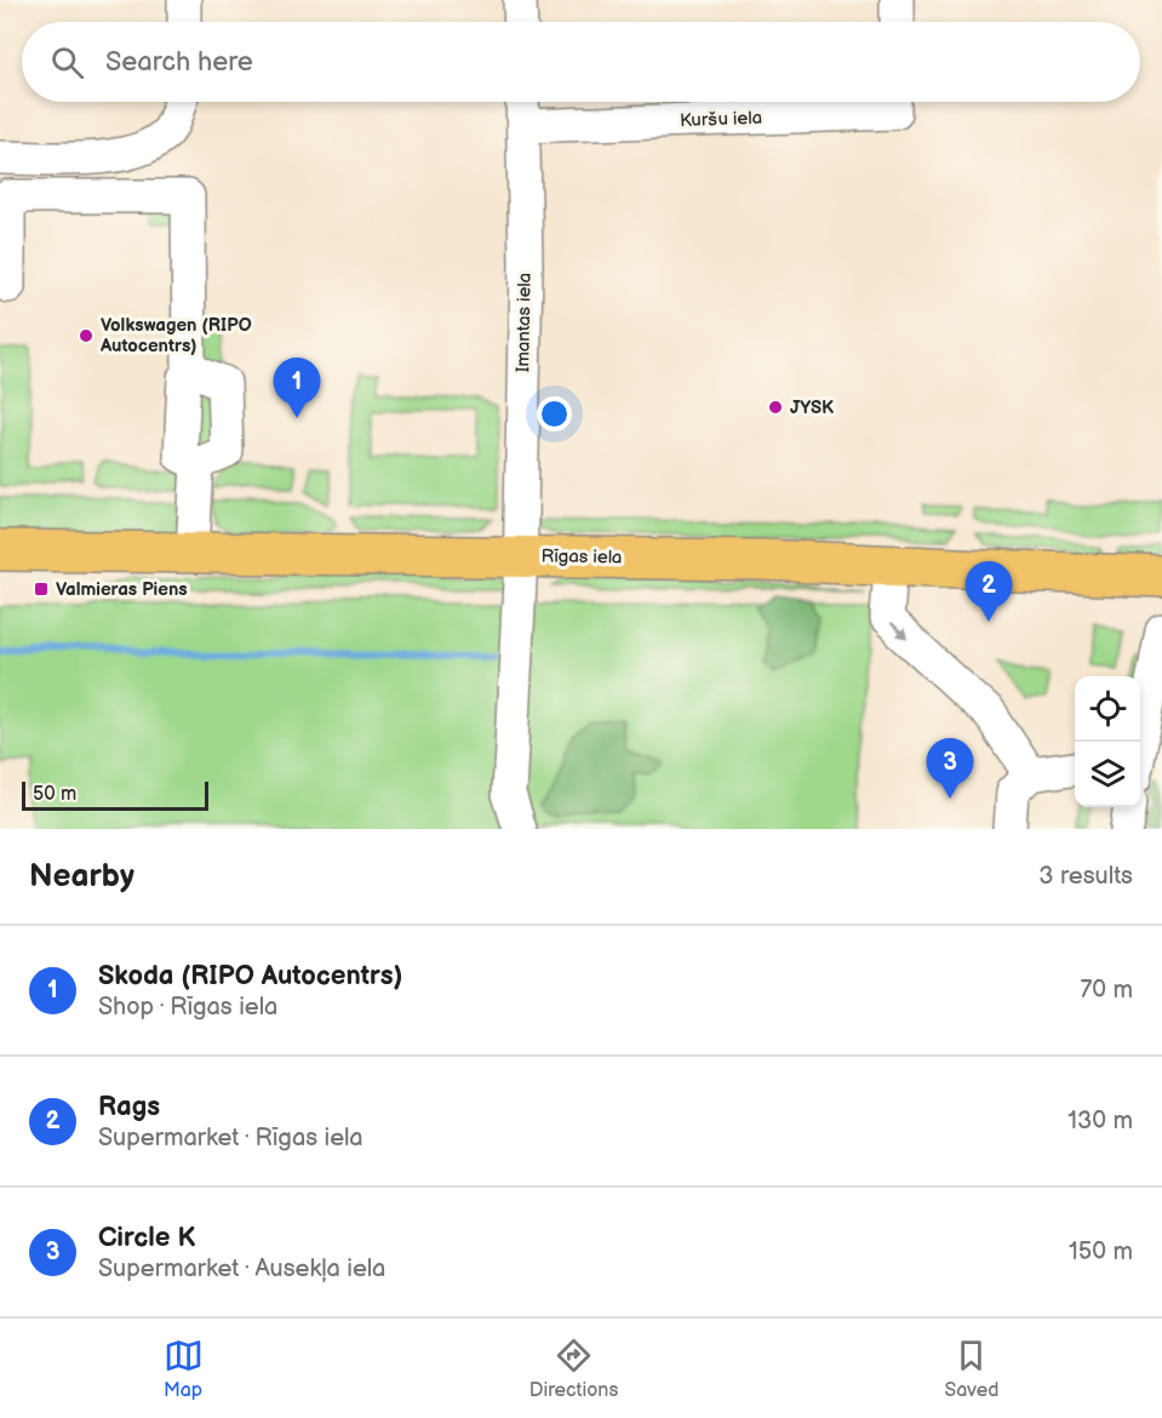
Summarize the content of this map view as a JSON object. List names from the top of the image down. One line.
{"streets":{"main road":["Rīgas iela"],"street":["Kuršu iela","Imantas iela"]},"crossings":[["Kuršu iela","Imantas iela"],["Imantas iela","Rīgas iela"]],"places":{"other":["Volkswagen (RIPO Autocentrs)","JYSK"],"transit":["Valmieras Piens"]},"scale_bar":"50 m","page":{"search":"Search here","pins":["1","2","3"],"scale":"50 m","heading":["Nearby","3 results"],"list":[{"mark":"1","name":"Skoda (RIPO Autocentrs)","note":"Shop · Rīgas iela","value":"70 m"},{"mark":"2","name":"Rags","note":"Supermarket · Rīgas iela","value":"130 m"},{"mark":"3","name":"Circle K","note":"Supermarket · Ausekļa iela","value":"150 m"}],"nav":["Map","Directions","Saved"]}}
